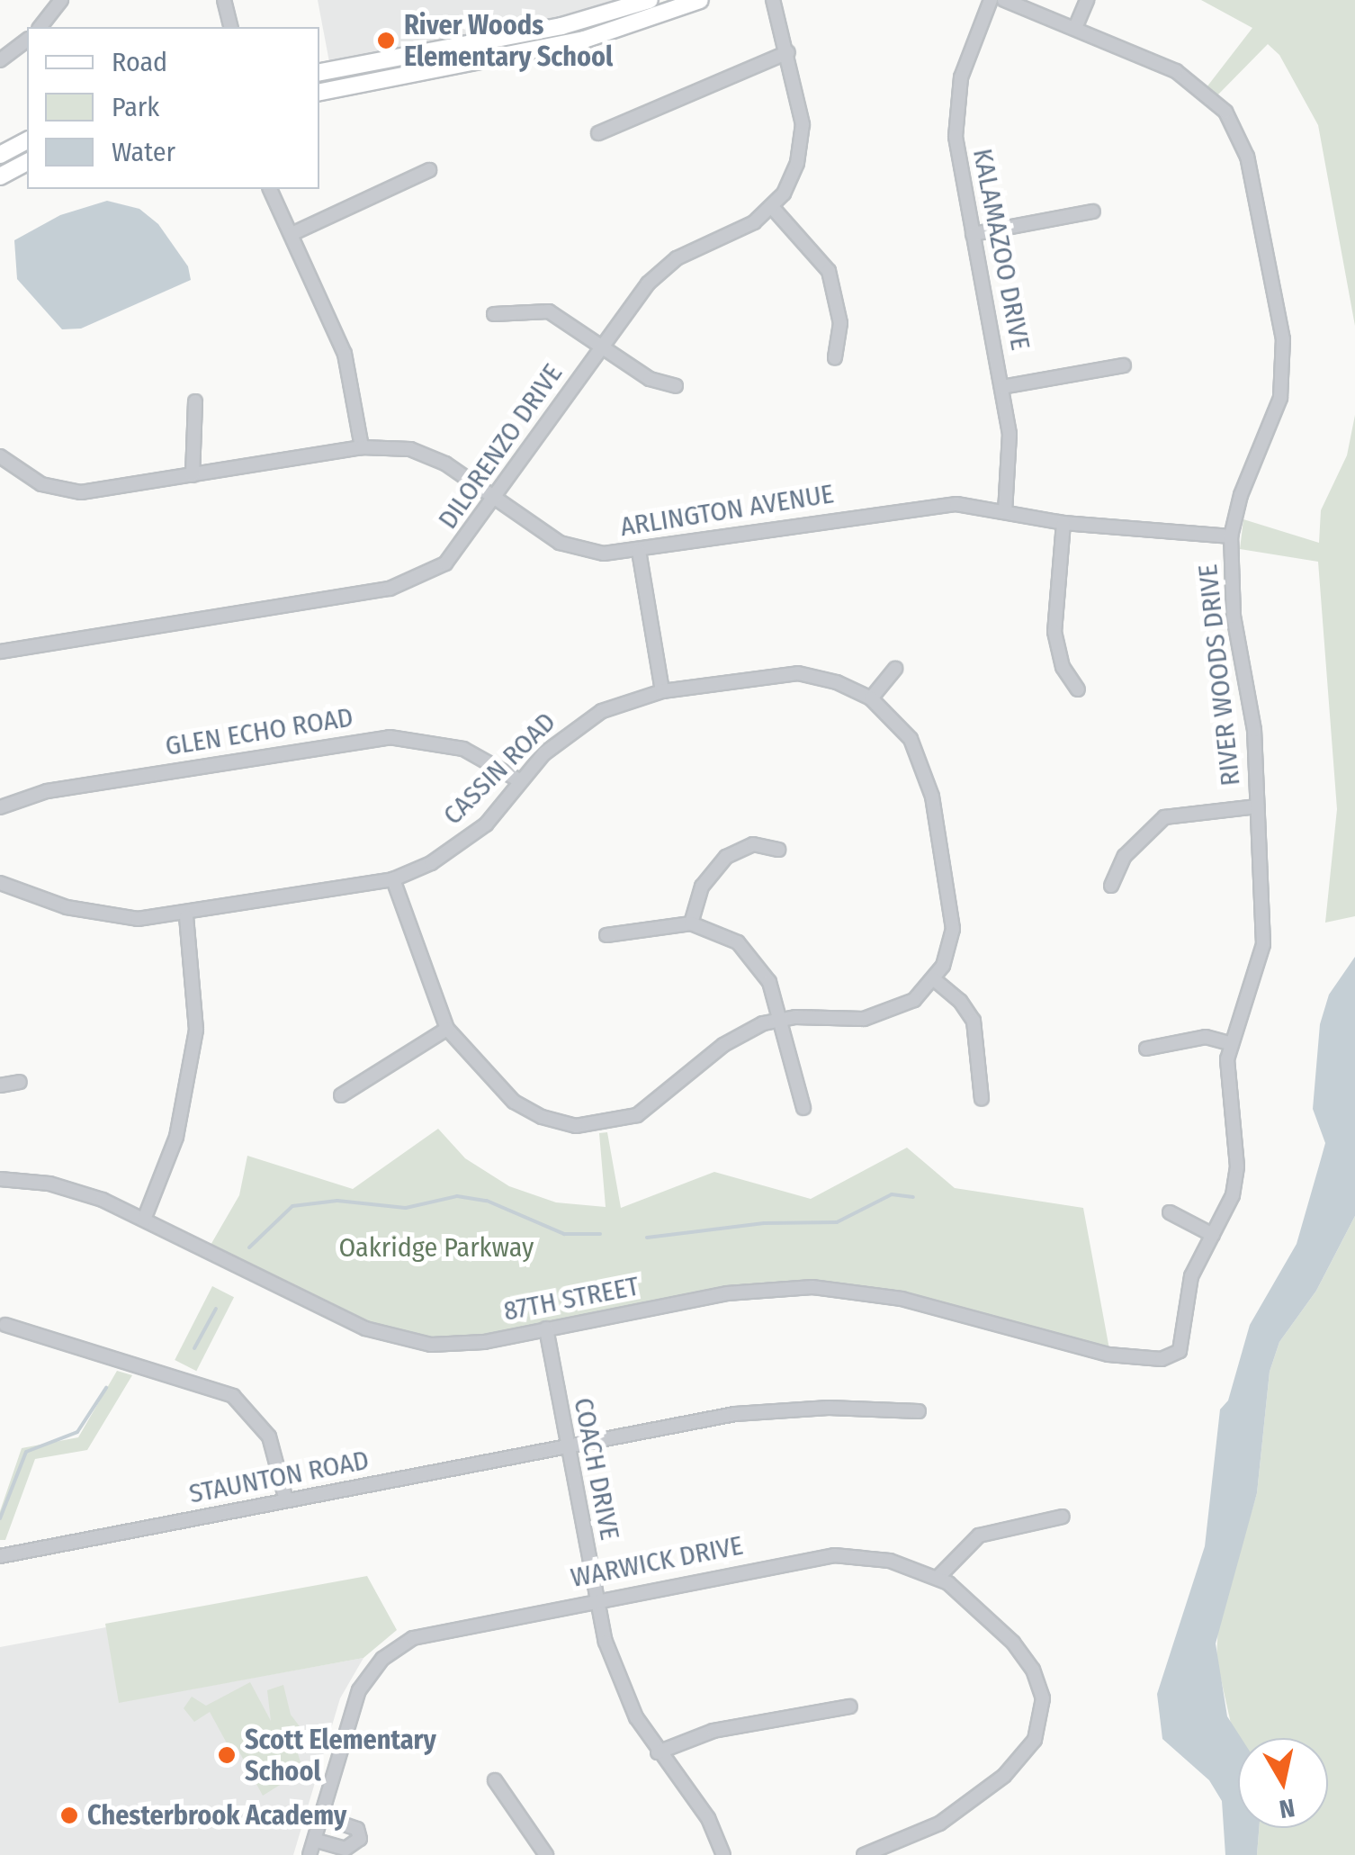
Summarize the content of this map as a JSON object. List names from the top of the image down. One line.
{"streets":{"street":["KALAMAZOO DRIVE","DILORENZO DRIVE","ARLINGTON AVENUE","RIVER WOODS DRIVE","GLEN ECHO ROAD","CASSIN ROAD","87TH STREET","COACH DRIVE","STAUNTON ROAD","WARWICK DRIVE"]},"crossings":[["KALAMAZOO DRIVE","ARLINGTON AVENUE"],["DILORENZO DRIVE","ARLINGTON AVENUE"],["ARLINGTON AVENUE","RIVER WOODS DRIVE"],["RIVER WOODS DRIVE","87TH STREET"],["GLEN ECHO ROAD","CASSIN ROAD"],["87TH STREET","COACH DRIVE"],["COACH DRIVE","STAUNTON ROAD"],["COACH DRIVE","WARWICK DRIVE"]],"parks":["Oakridge Parkway"],"places":["River Woods Elementary School","Scott Elementary School","Chesterbrook Academy"],"legend":["Road","Park","Water"],"north":"bottom"}
